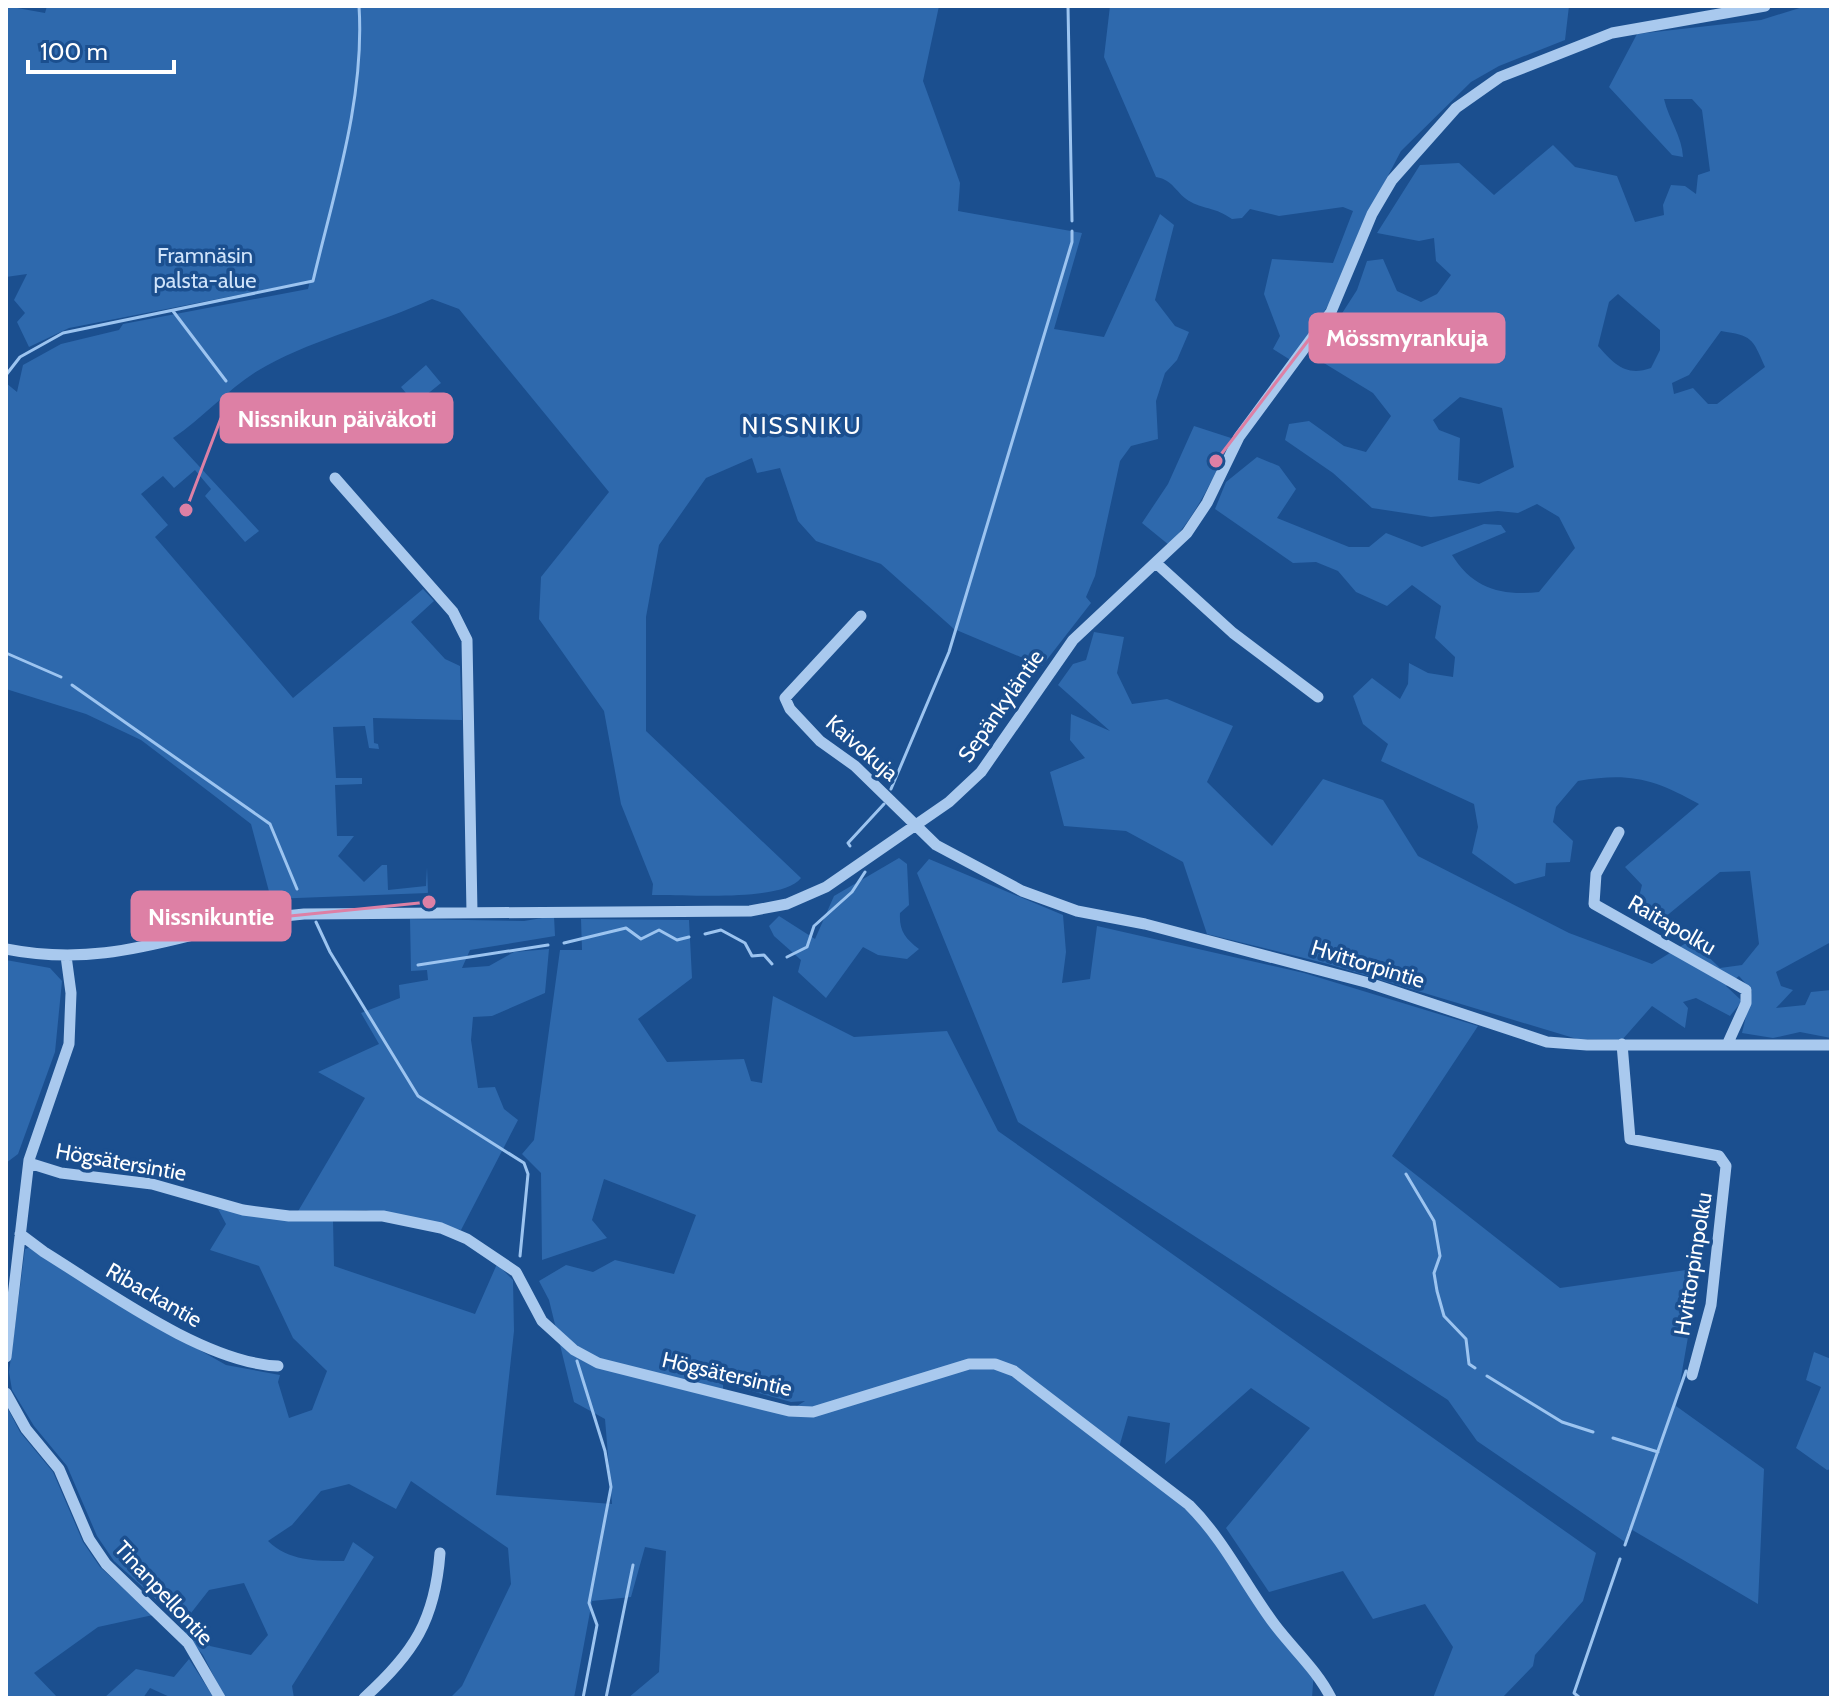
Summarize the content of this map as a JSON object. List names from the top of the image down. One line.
{"streets":{"street":["Sepänkyläntie","Kaivokuja","Raitapolku","Hvittorpintie","Högsätersintie","Hvittorpinpolku","Ribackantie","Tinanpellontie"]},"crossings":[["Sepänkyläntie","Kaivokuja"],["Sepänkyläntie","Hvittorpintie"],["Kaivokuja","Hvittorpintie"],["Raitapolku","Hvittorpintie"],["Hvittorpintie","Hvittorpinpolku"]],"districts":["NISSNIKU"],"parks":["Framnäsin palsta-alue"],"places":["Mössmyrankuja","Nissnikun päiväkoti","Nissnikuntie"],"scale_bar":"100 m"}
